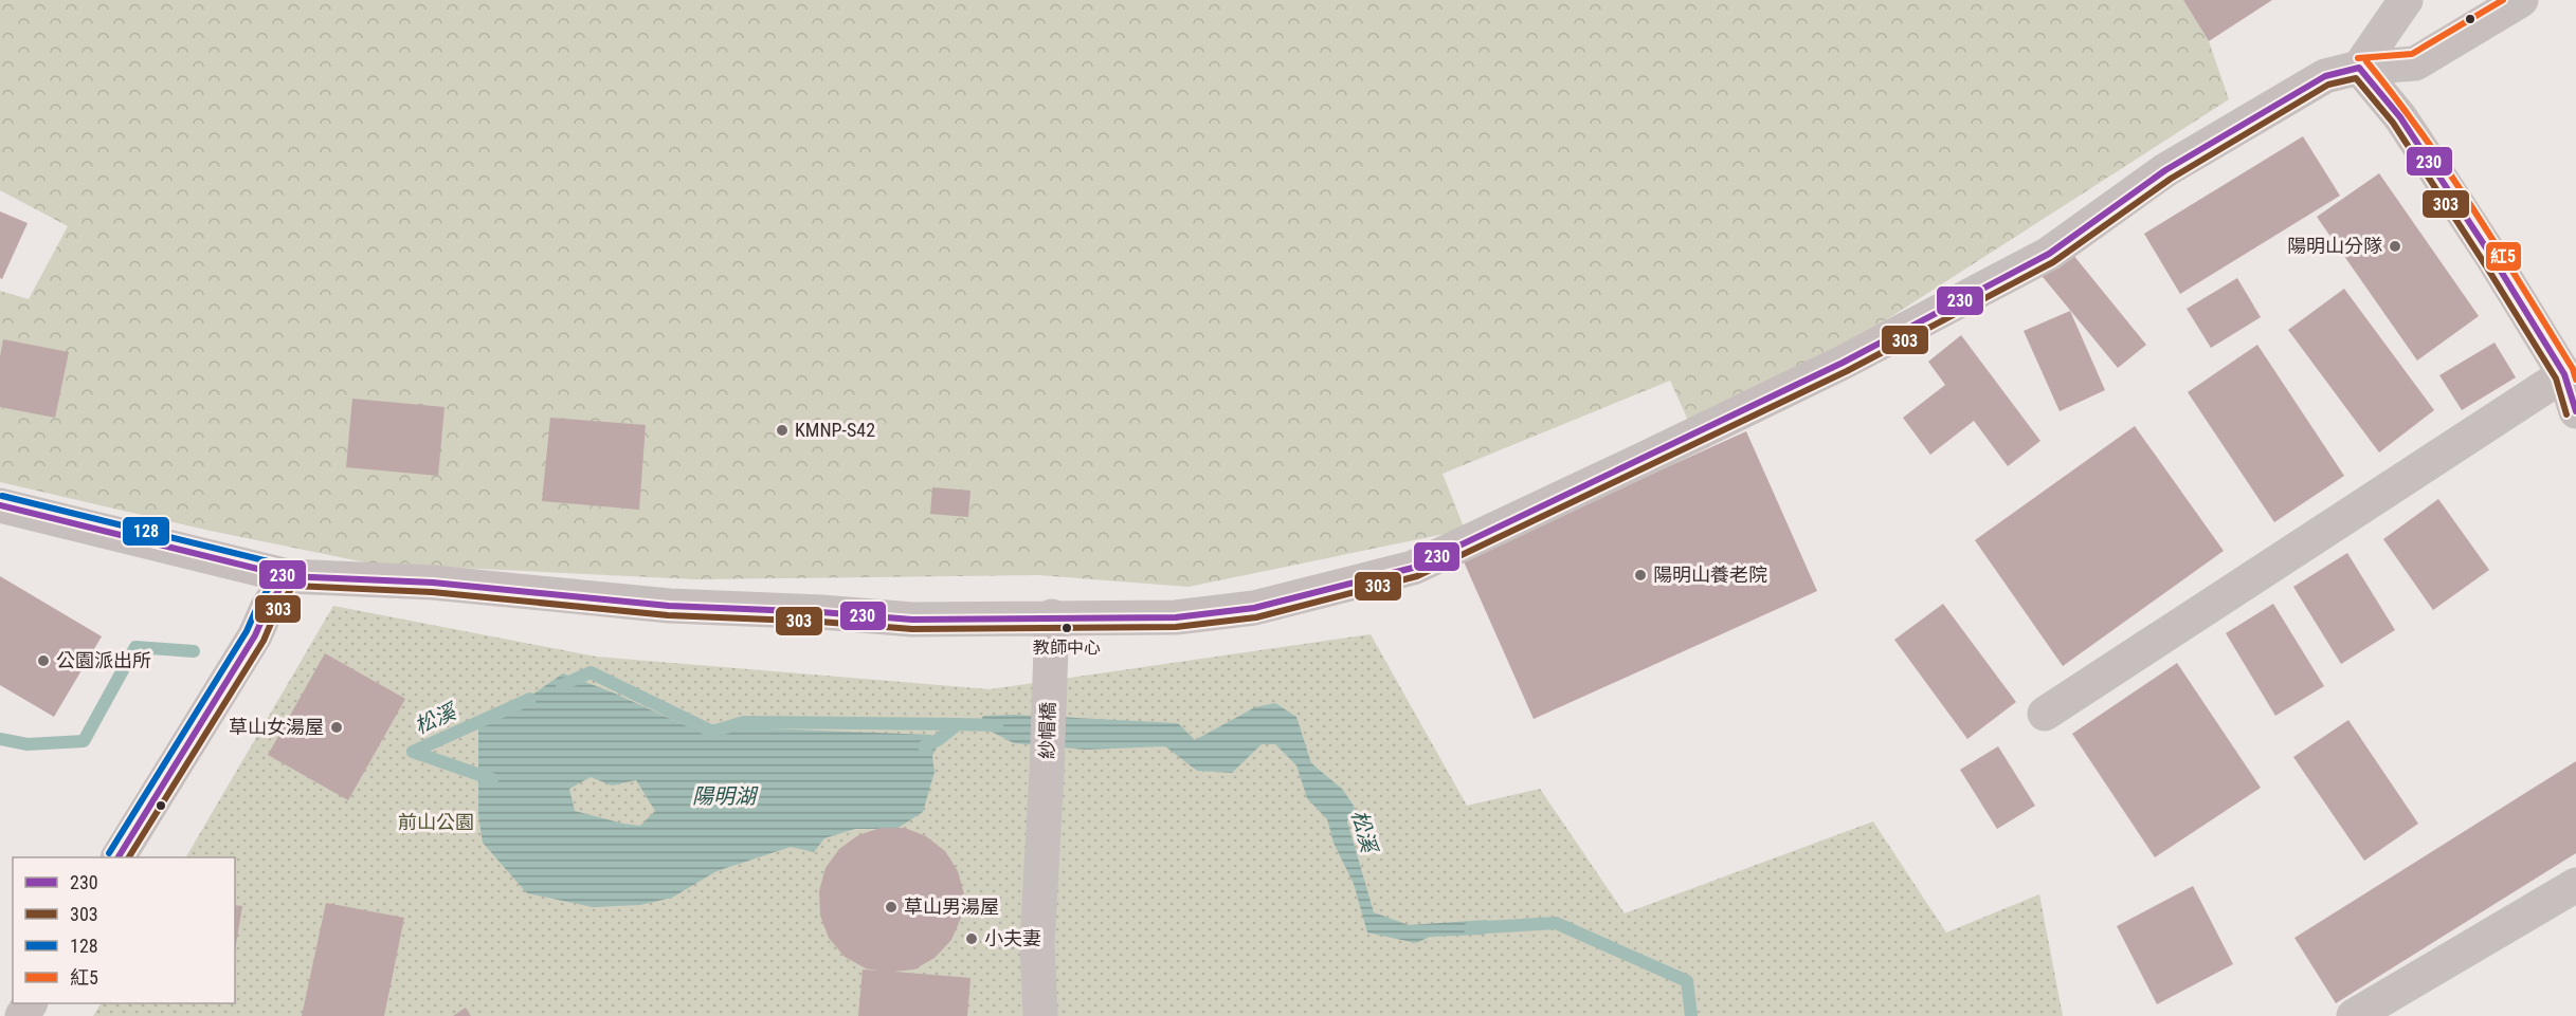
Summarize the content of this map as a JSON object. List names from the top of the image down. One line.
{"streets":{"street":["紗帽橋"]},"water":["松溪","陽明湖"],"parks":["前山公園"],"places":["陽明山分隊","KMNP-S42","陽明山養老院","教師中心","公園派出所","草山女湯屋","草山男湯屋","小夫妻"],"lines":["transit line 紅5","transit line 230","transit line 303","transit line 128"],"legend":["230","303","128","紅5"]}
